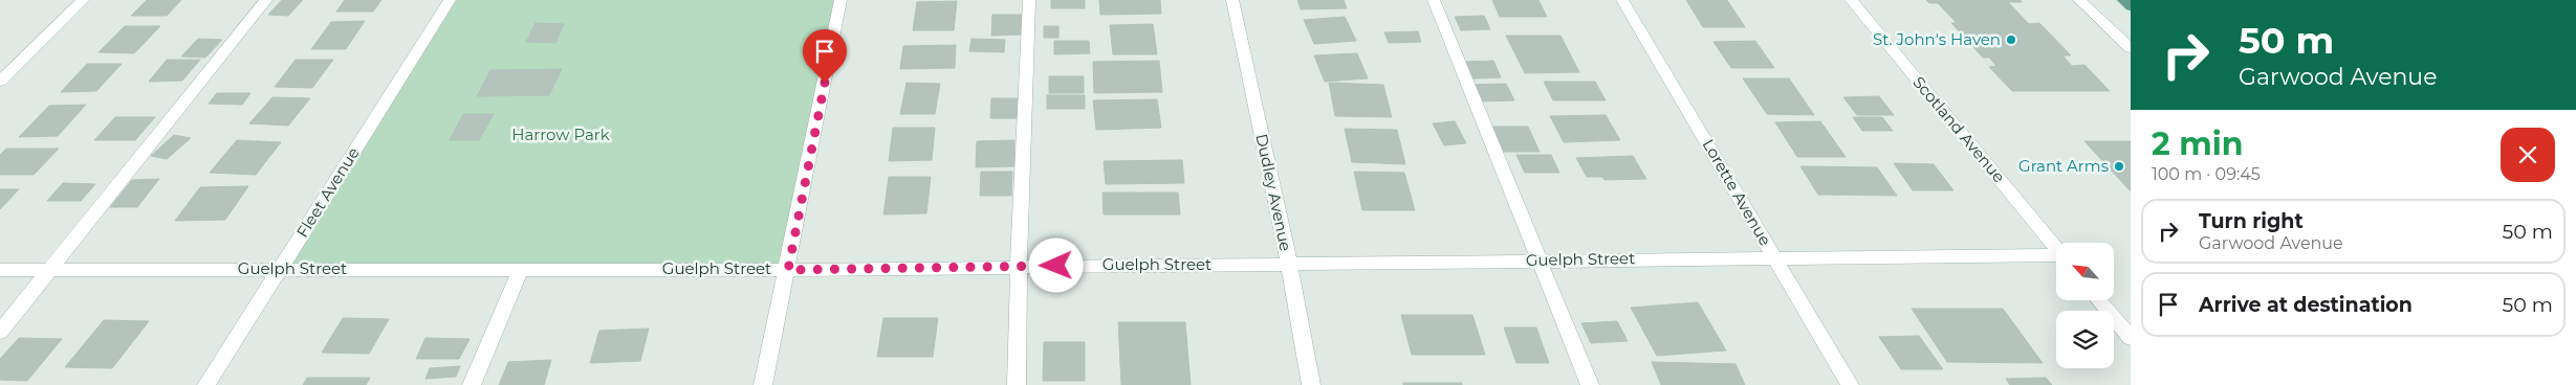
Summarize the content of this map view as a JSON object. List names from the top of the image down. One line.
{"streets":{"street":["Scotland Avenue","Fleet Avenue","Dudley Avenue","Lorette Avenue","Guelph Street"]},"crossings":[["Fleet Avenue","Guelph Street"],["Dudley Avenue","Guelph Street"],["Lorette Avenue","Guelph Street"]],"parks":["Harrow Park"],"places":["St. John's Haven","Grant Arms"],"north":"top left","page":{"turn":["50 m","Garwood Avenue"],"heading":["2 min","100 m · 09:45"],"list":[{"name":"Turn right","note":"Garwood Avenue","value":"50 m"},{"name":"Arrive at destination","value":"50 m"}]}}
